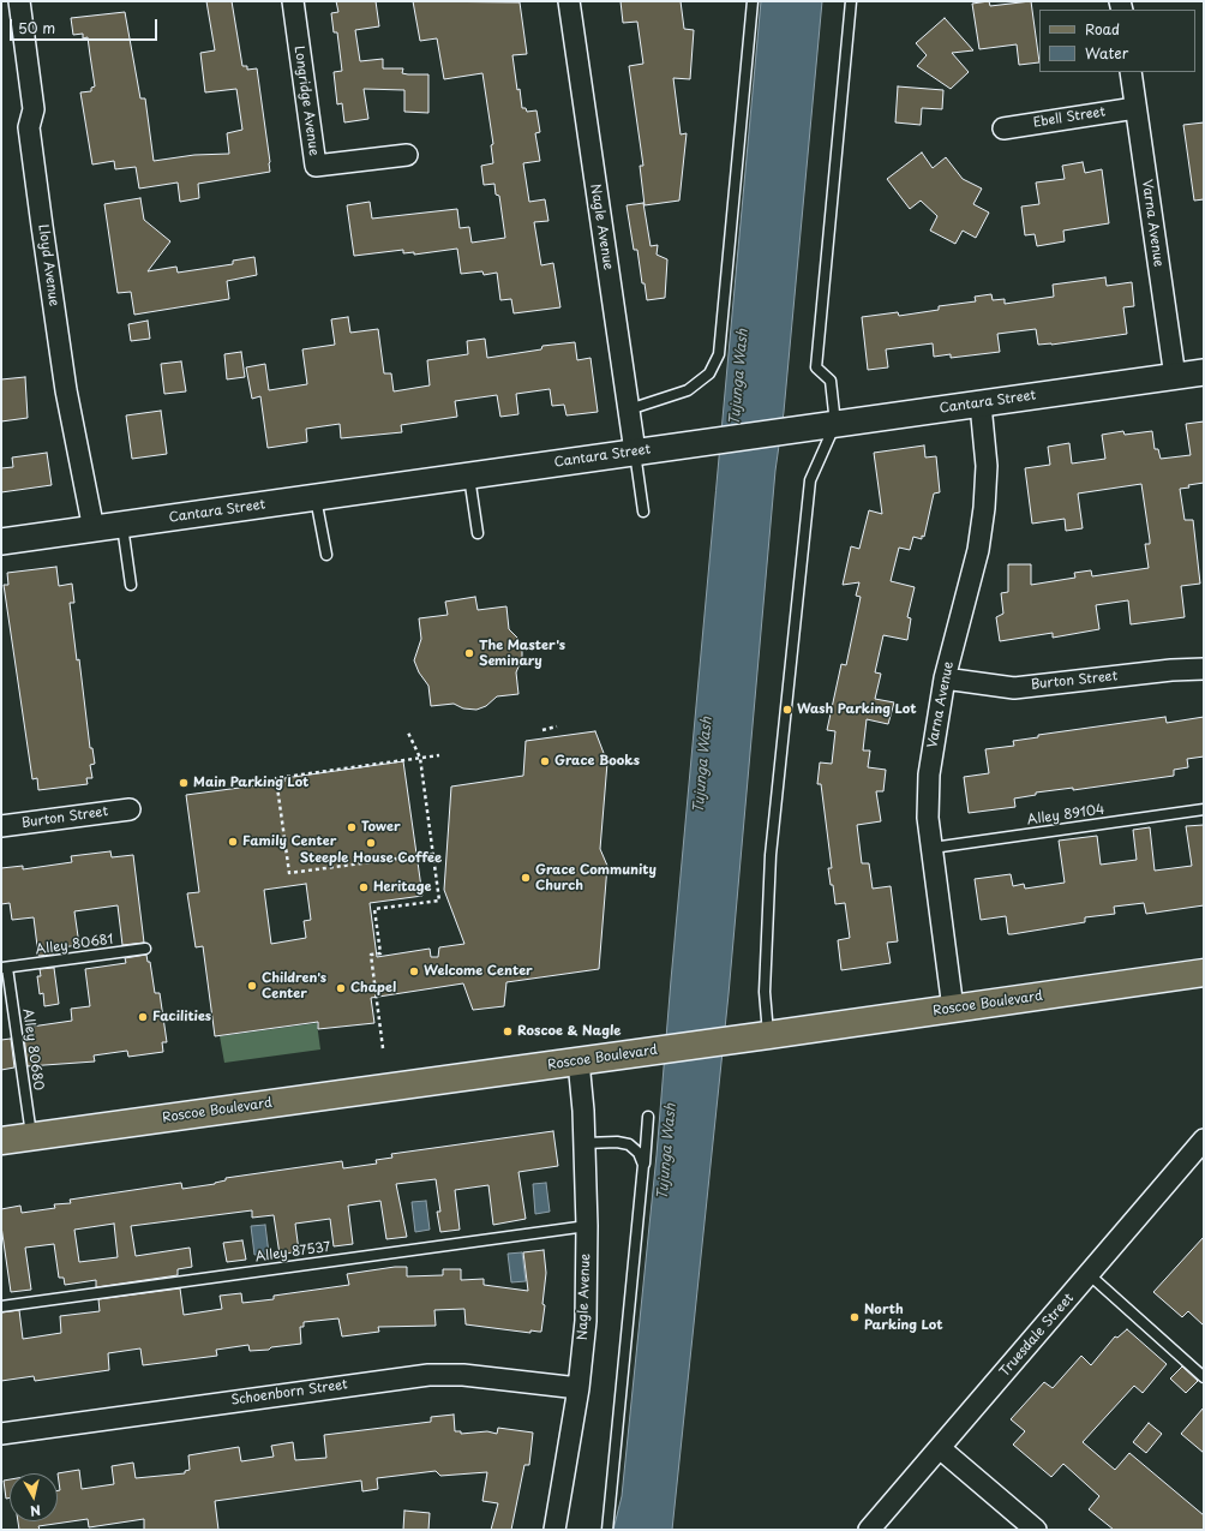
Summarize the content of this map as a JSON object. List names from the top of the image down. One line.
{"streets":{"main road":["Roscoe Boulevard"],"street":["Longridge Avenue","Ebell Street","Varna Avenue","Nagle Avenue","Lloyd Avenue","Cantara Street","Burton Street","Truesdale Street","Schoenborn Street"],"lane":["Alley 89104","Alley 80681","Alley 80680","Alley 87537"]},"crossings":[["Ebell Street","Varna Avenue"],["Varna Avenue","Cantara Street"],["Varna Avenue","Burton Street"],["Varna Avenue","Alley 89104"],["Varna Avenue","Roscoe Boulevard"],["Nagle Avenue","Cantara Street"],["Nagle Avenue","Roscoe Boulevard"],["Nagle Avenue","Alley 87537"],["Nagle Avenue","Schoenborn Street"],["Lloyd Avenue","Cantara Street"],["Alley 80681","Alley 80680"],["Roscoe Boulevard","Alley 80680"]],"water":["Tujunga Wash"],"places":["The Master's Seminary","Wash Parking Lot","Grace Books","Main Parking Lot","Tower","Family Center","Steeple House Coffee","Grace Community Church","Heritage","Welcome Center","Children's Center","Chapel","Facilities","Roscoe & Nagle","North Parking Lot"],"legend":["Road","Water"],"scale_bar":"50 m","north":"bottom"}
